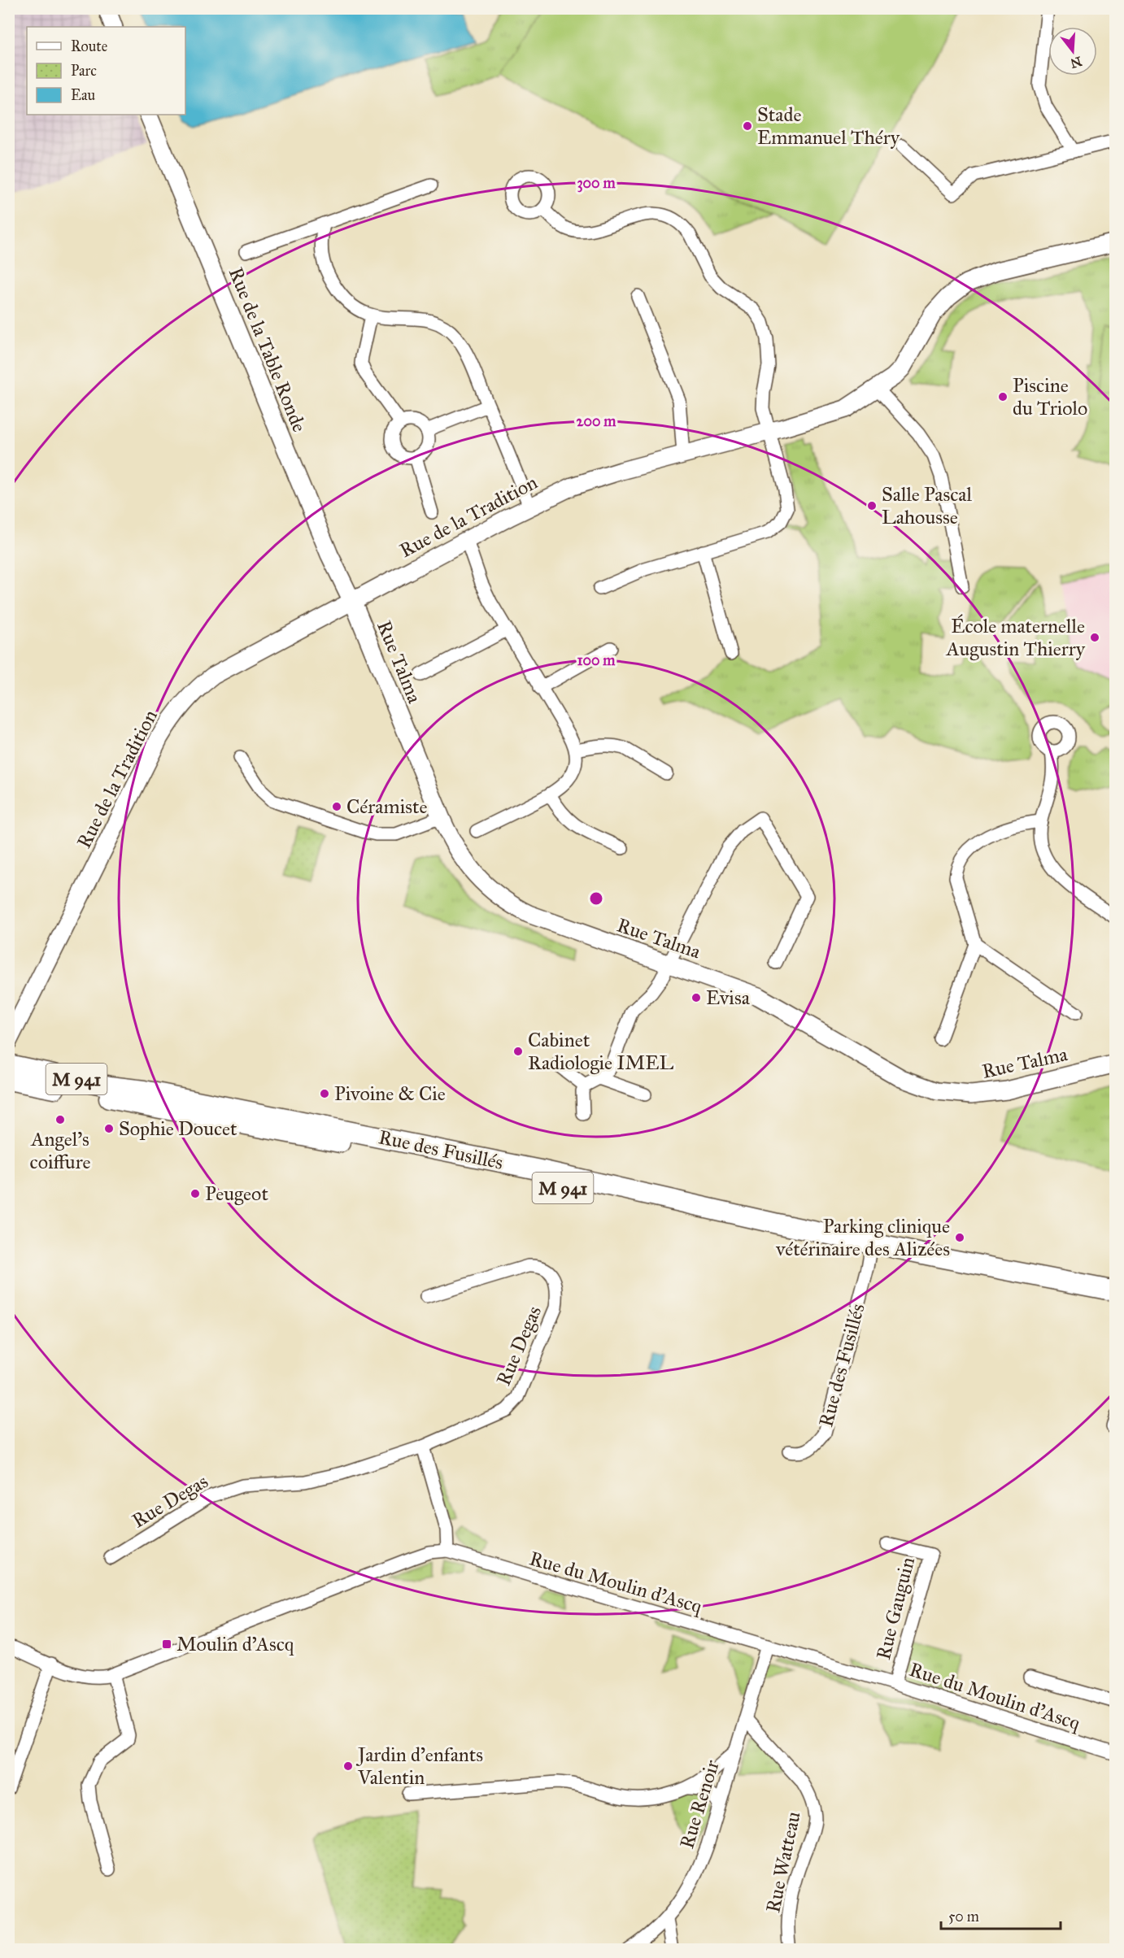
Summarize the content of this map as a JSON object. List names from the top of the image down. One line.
{"streets":{"main road":["M 941","Rue des Fusillés"],"street":["Rue de la Table Ronde","Rue de la Tradition","Rue Talma","Rue Degas","Rue du Moulin d'Ascq","Rue Gauguin","Rue Renoir","Rue Watteau"]},"crossings":[["Rue de la Table Ronde","Rue de la Tradition"],["Rue de la Table Ronde","Rue Talma"],["Rue de la Tradition","Rue Talma"],["Rue du Moulin d'Ascq","Rue Gauguin"],["Rue du Moulin d'Ascq","Rue Renoir"],["Rue Renoir","Rue Watteau"]],"places":{"other":["Stade Emmanuel Théry","Piscine du Triolo","Salle Pascal Lahousse","École maternelle Augustin Thierry","Céramiste","Evisa","Cabinet Radiologie IMEL","Pivoine & Cie","Angel's coiffure","Sophie Doucet","Peugeot","Parking clinique vétérinaire des Alizées","Jardin d'enfants Valentin"],"transit":["Moulin d'Ascq"]},"legend":["Route","Parc","Eau"],"scale_bar":"50 m","north":"bottom","rings":["300 m","200 m","100 m"]}
